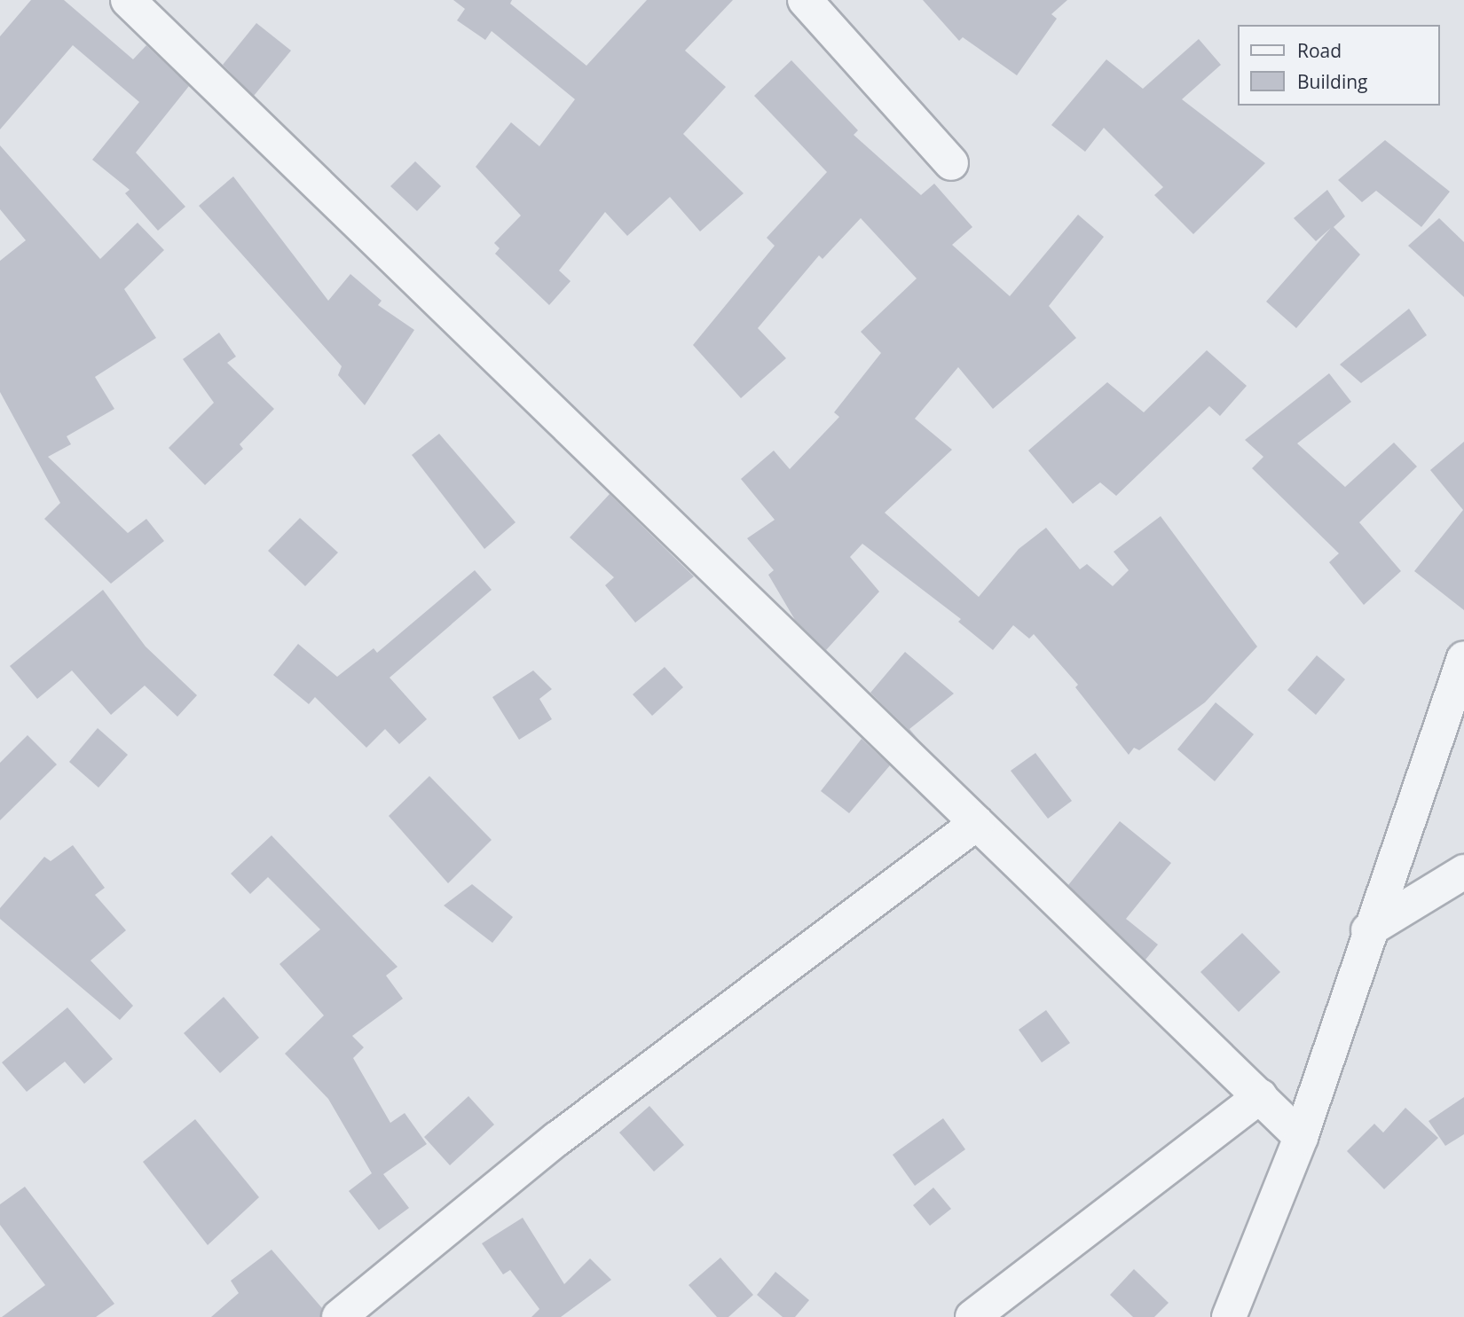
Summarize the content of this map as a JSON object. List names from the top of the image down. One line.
{"legend":["Road","Building"]}
